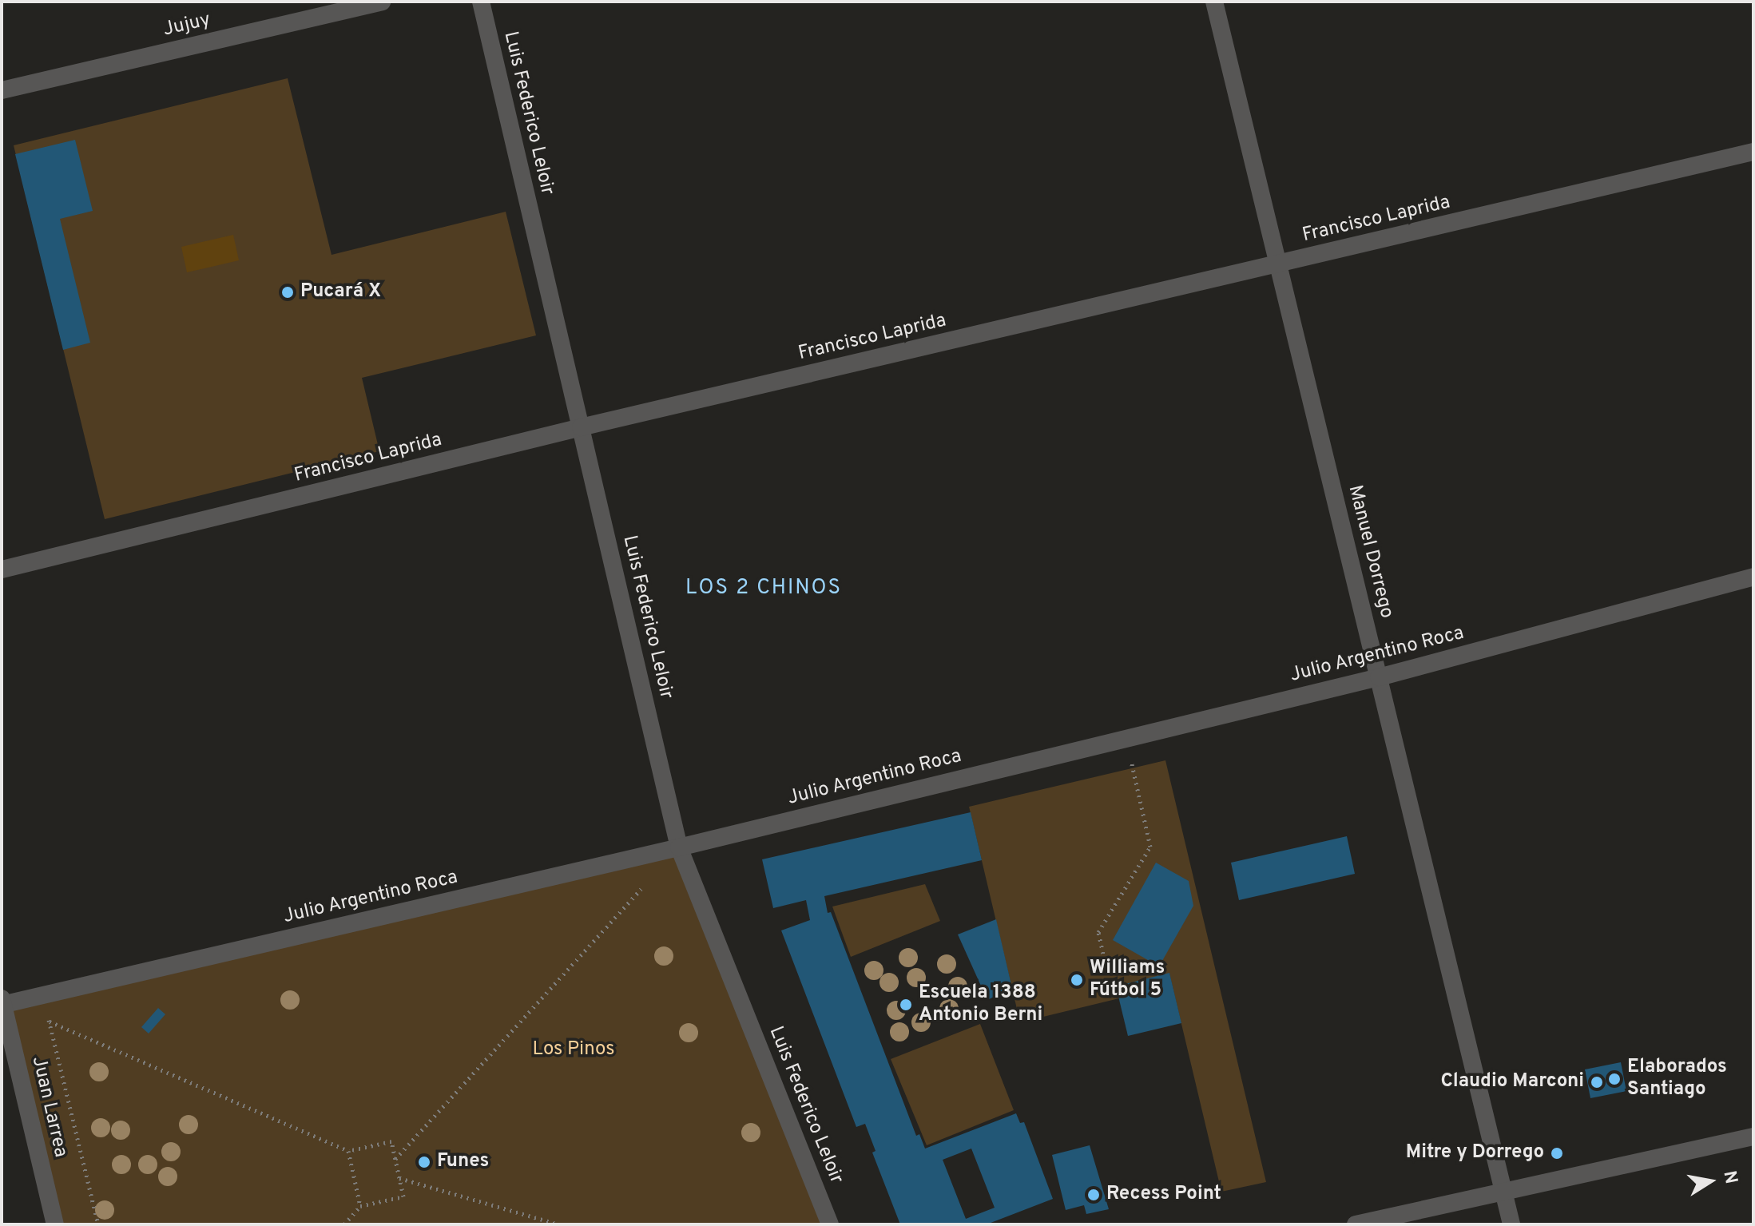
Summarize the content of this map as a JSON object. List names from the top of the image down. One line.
{"streets":{"street":["Jujuy","Luis Federico Leloir","Francisco Laprida","Manuel Dorrego","Julio Argentino Roca","Juan Larrea"]},"crossings":[["Luis Federico Leloir","Francisco Laprida"],["Luis Federico Leloir","Julio Argentino Roca"],["Francisco Laprida","Manuel Dorrego"],["Manuel Dorrego","Julio Argentino Roca"],["Julio Argentino Roca","Juan Larrea"]],"districts":["LOS 2 CHINOS"],"parks":["Los Pinos"],"places":["Pucará X","Williams Fútbol 5","Escuela 1388 Antonio Berni","Elaborados Santiago","Claudio Marconi","Mitre y Dorrego","Funes","Recess Point"],"north":"right"}
